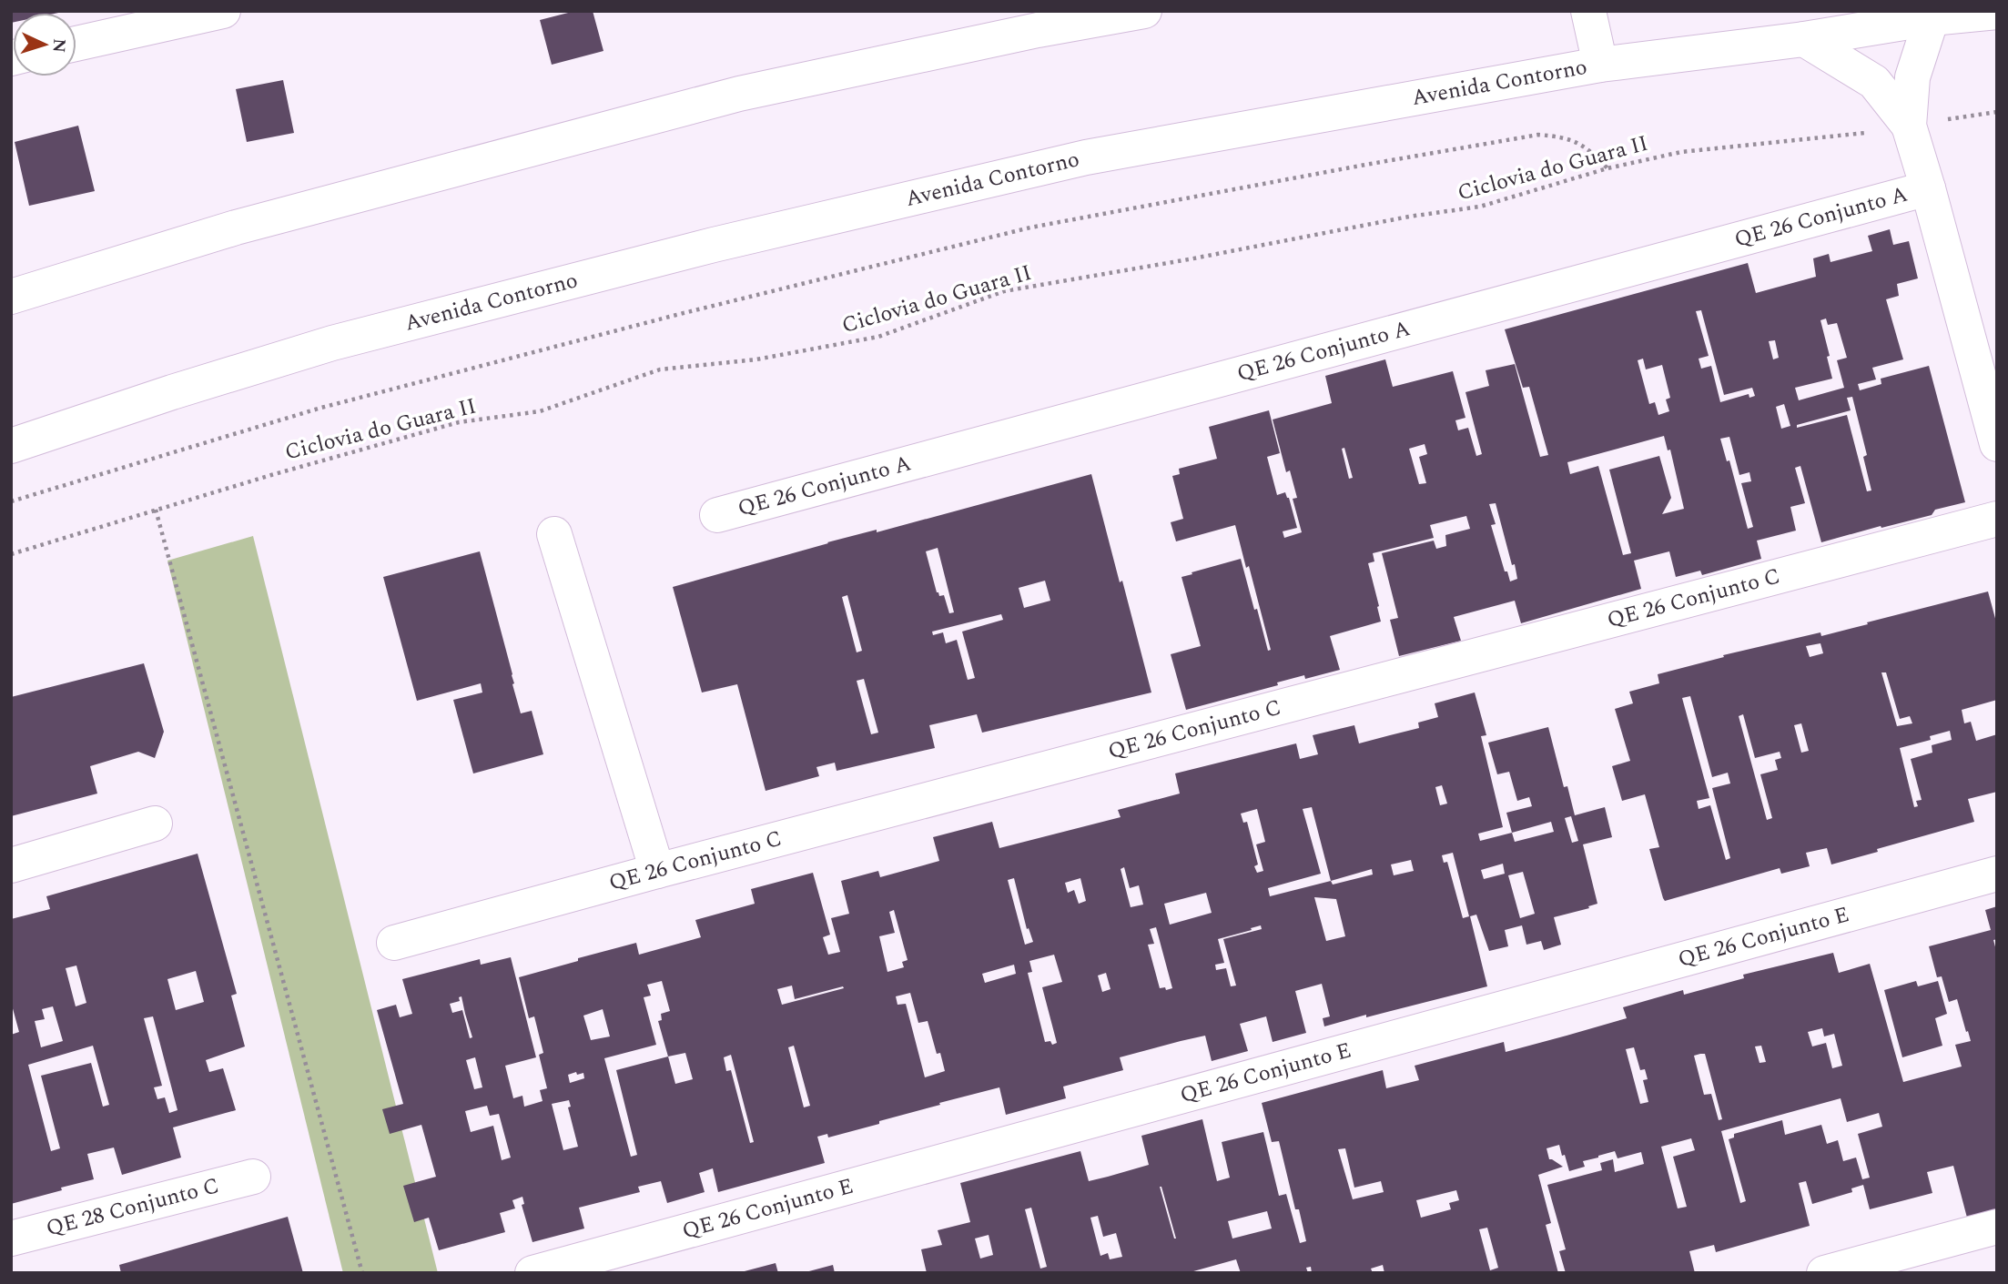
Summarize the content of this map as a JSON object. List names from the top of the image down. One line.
{"streets":{"street":["Avenida Contorno","QE 26 Conjunto A","QE 26 Conjunto C","QE 26 Conjunto E","QE 28 Conjunto C"],"path":["Ciclovia do Guara II"]},"north":"right"}
